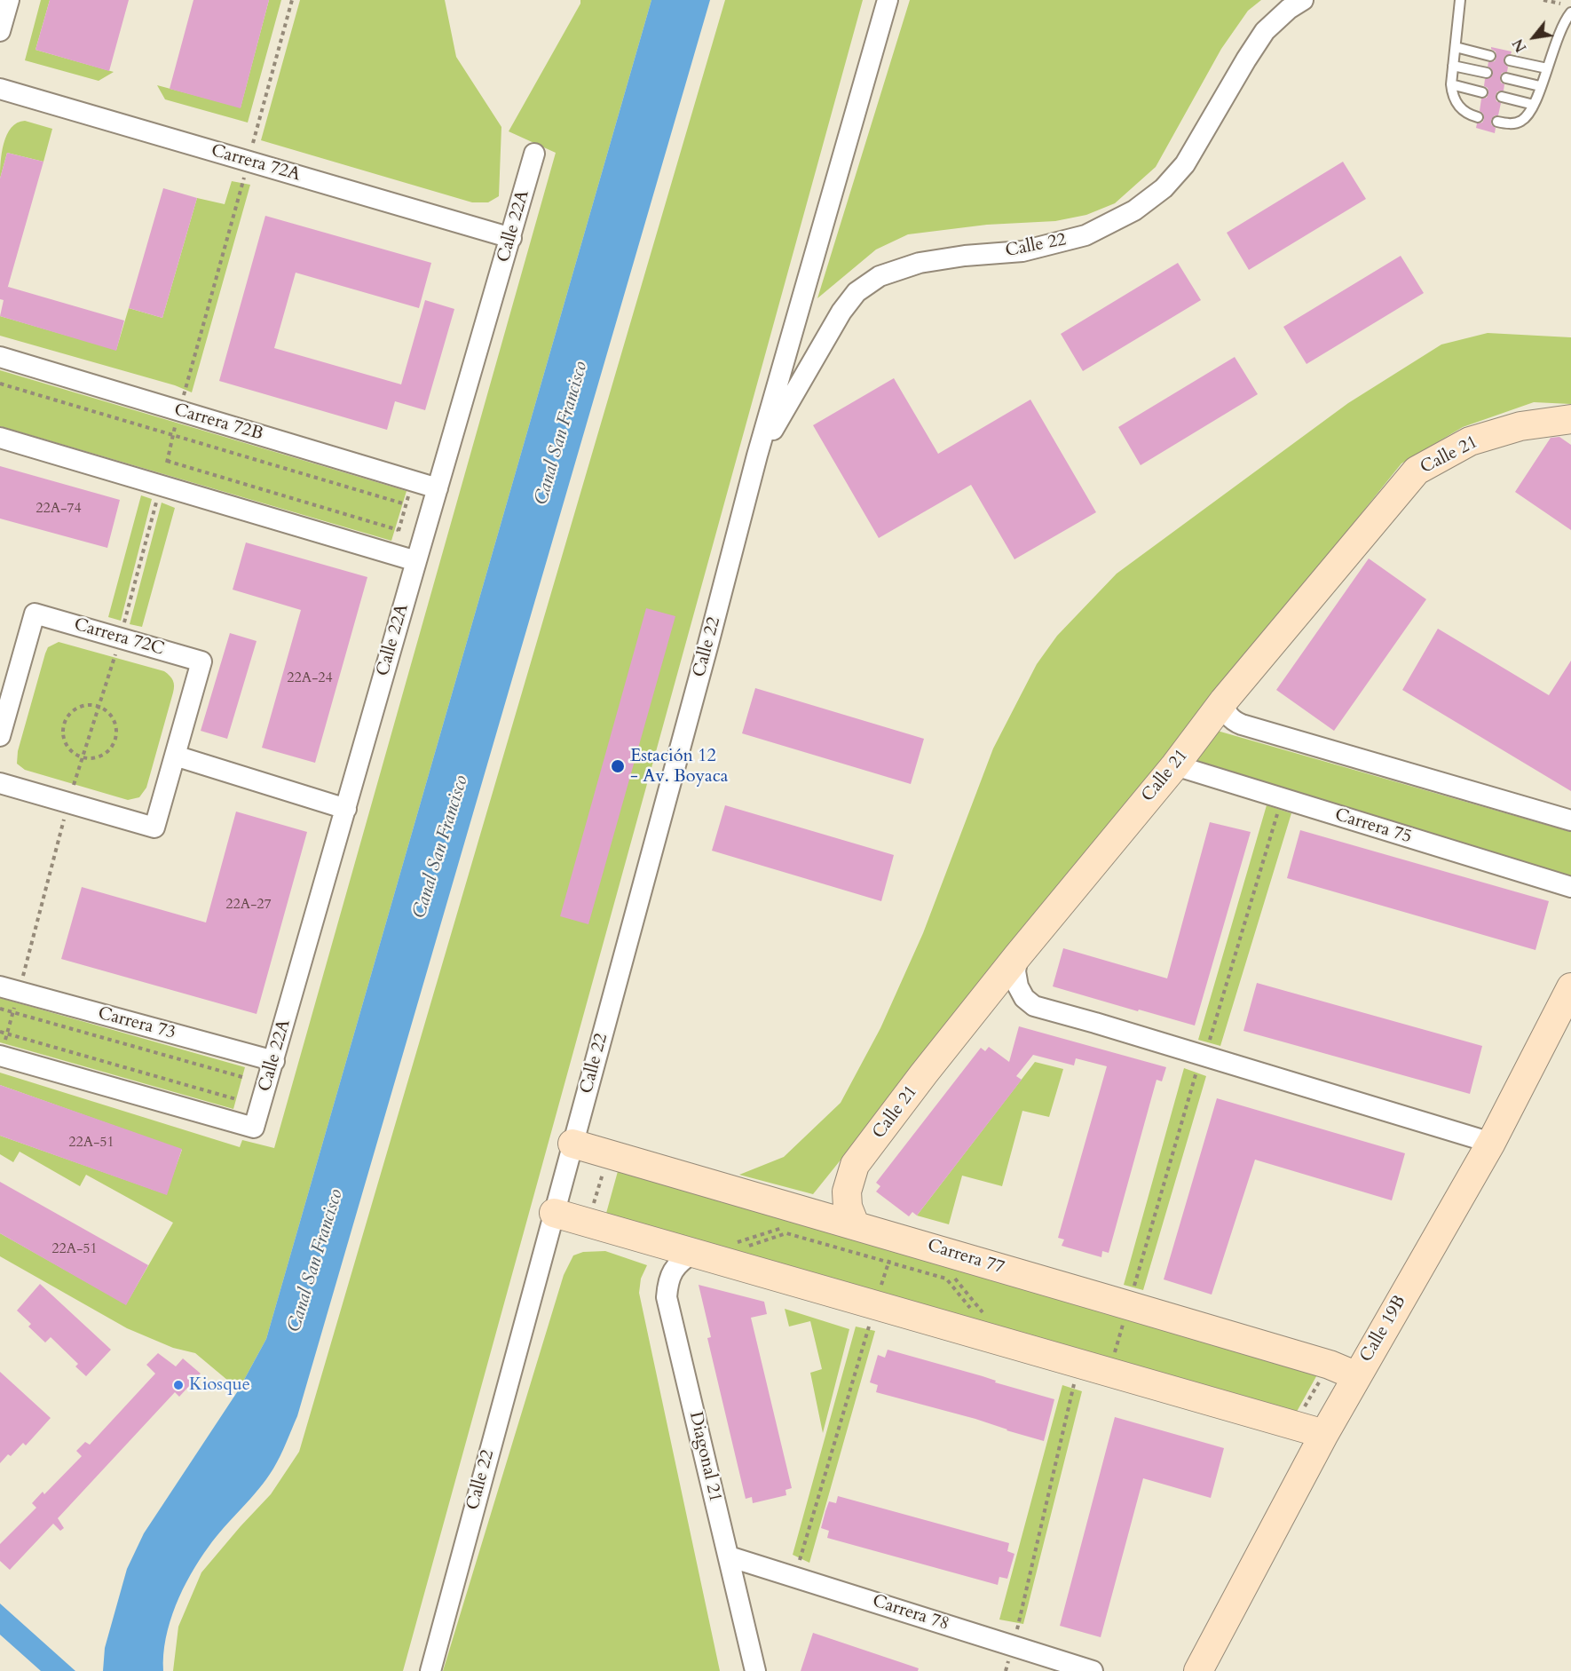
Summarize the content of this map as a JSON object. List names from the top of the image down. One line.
{"streets":{"street":["Carrera 72A","Calle 22A","Calle 22","Carrera 72B","Calle 21","Carrera 72C","Carrera 75","Carrera 73","Carrera 77","Calle 19B","Diagonal 21","Carrera 78"]},"crossings":[["Carrera 72A","Calle 22A"],["Calle 22A","Carrera 72B"],["Calle 22A","Carrera 73"],["Calle 22","Carrera 77"],["Calle 21","Carrera 75"],["Calle 21","Carrera 77"],["Carrera 77","Calle 19B"],["Diagonal 21","Carrera 78"]],"water":["Canal San Francisco"],"places":["Estación 12 - Av. Boyaca","Kiosque"],"house_numbers":["22A-74","22A-24","22A-27","22A-51","22A-51"],"north":"bottom left"}
